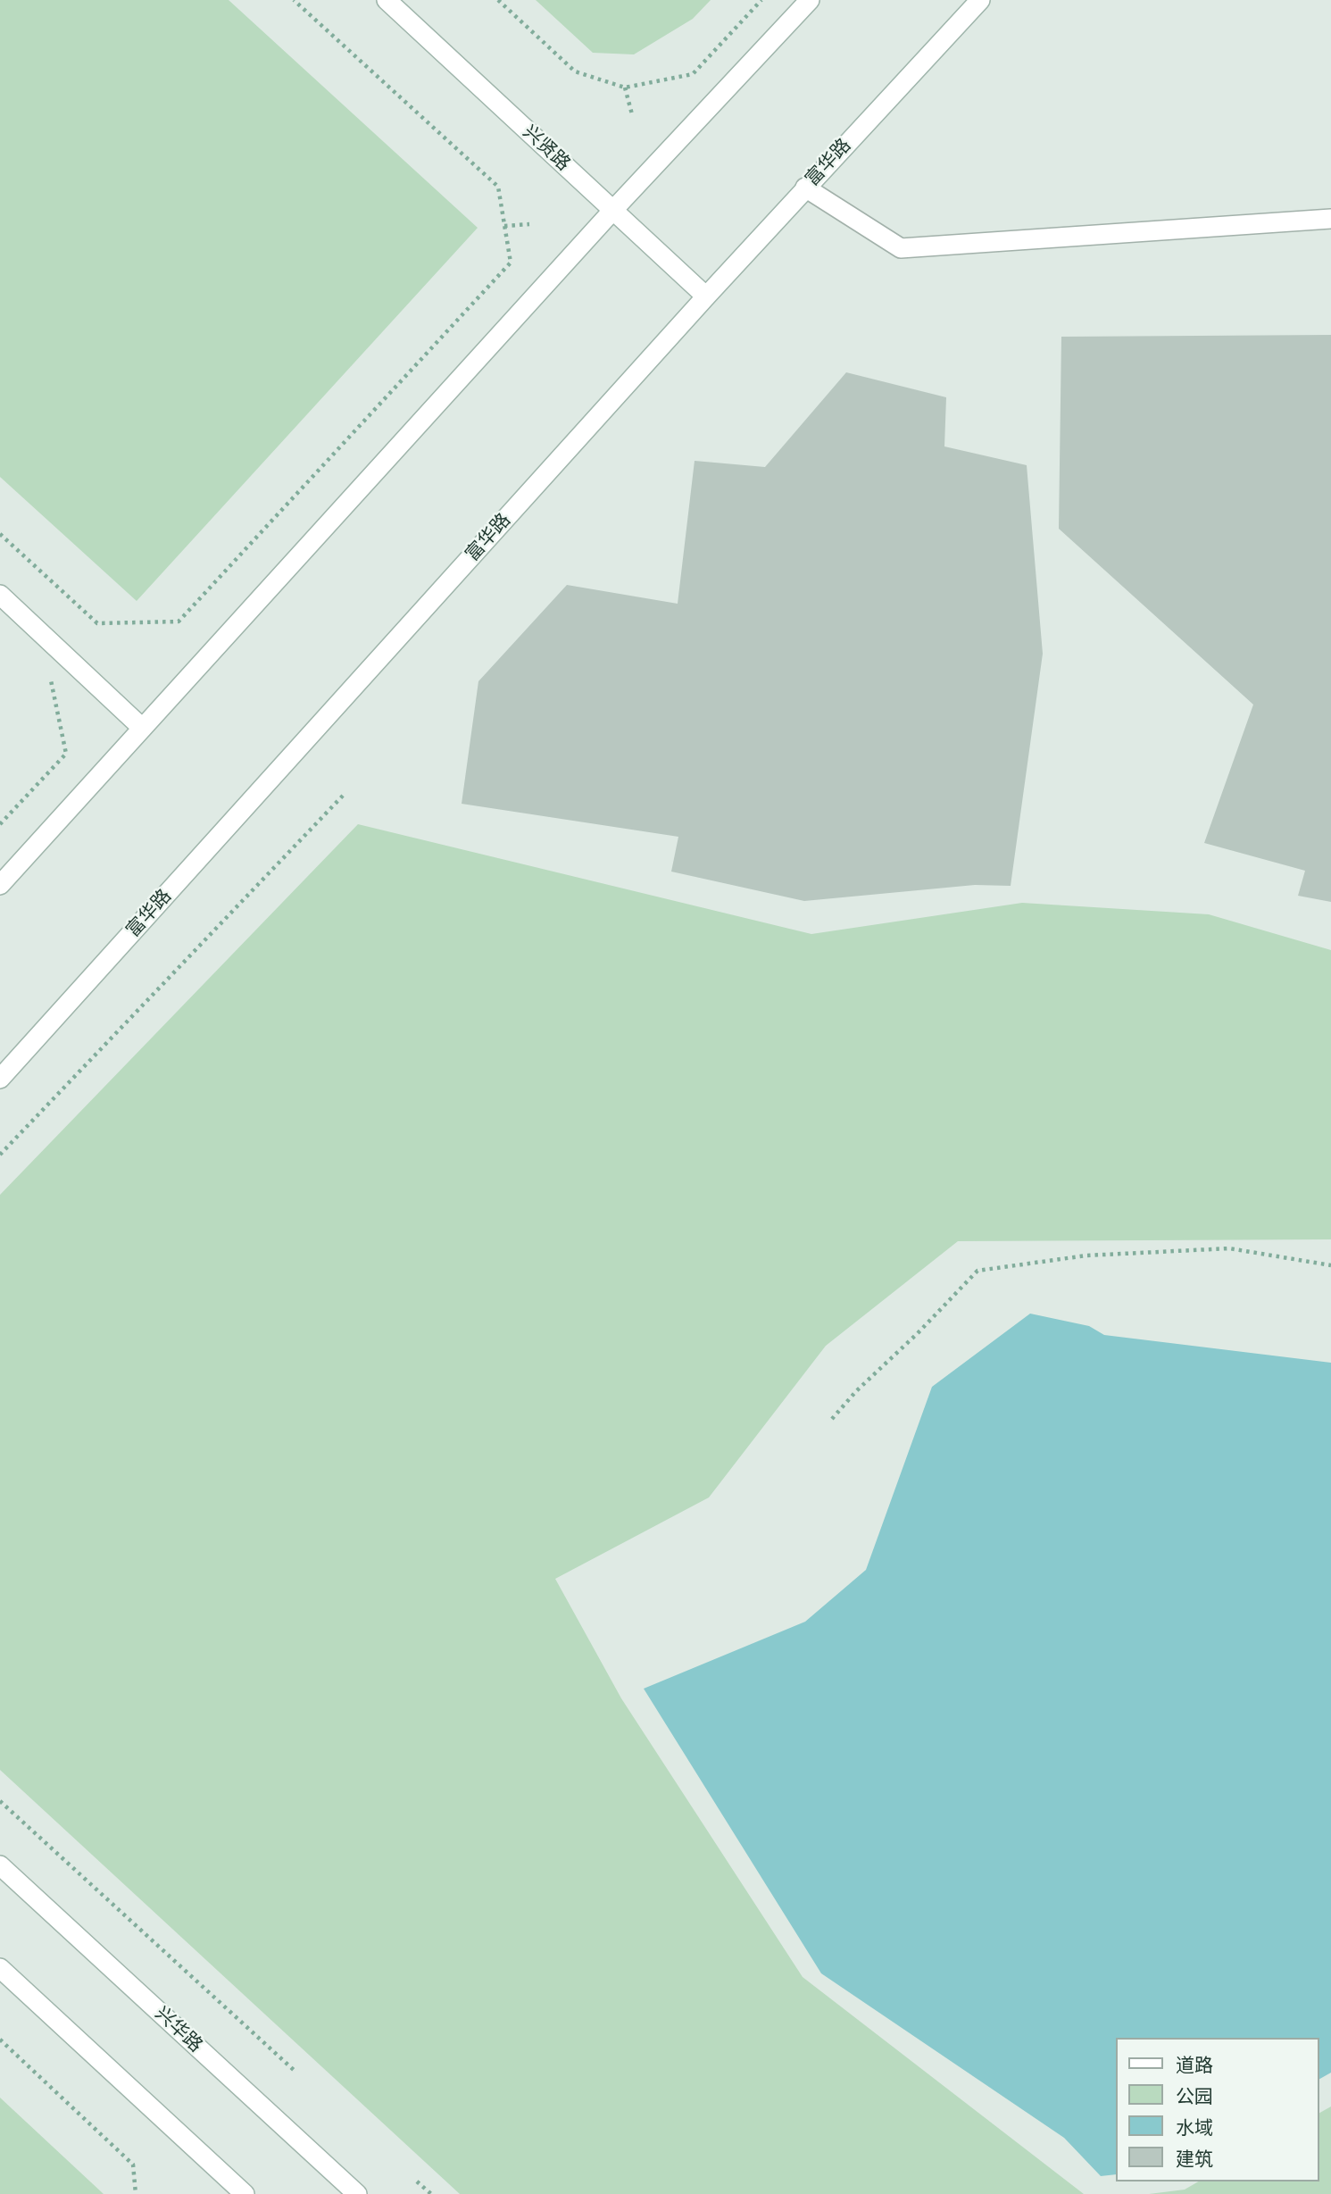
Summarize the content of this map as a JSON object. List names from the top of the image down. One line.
{"streets":{"street":["兴贤路","富华路","兴华路"]},"crossings":[["兴贤路","富华路"]],"legend":["道路","公园","水域","建筑"]}
